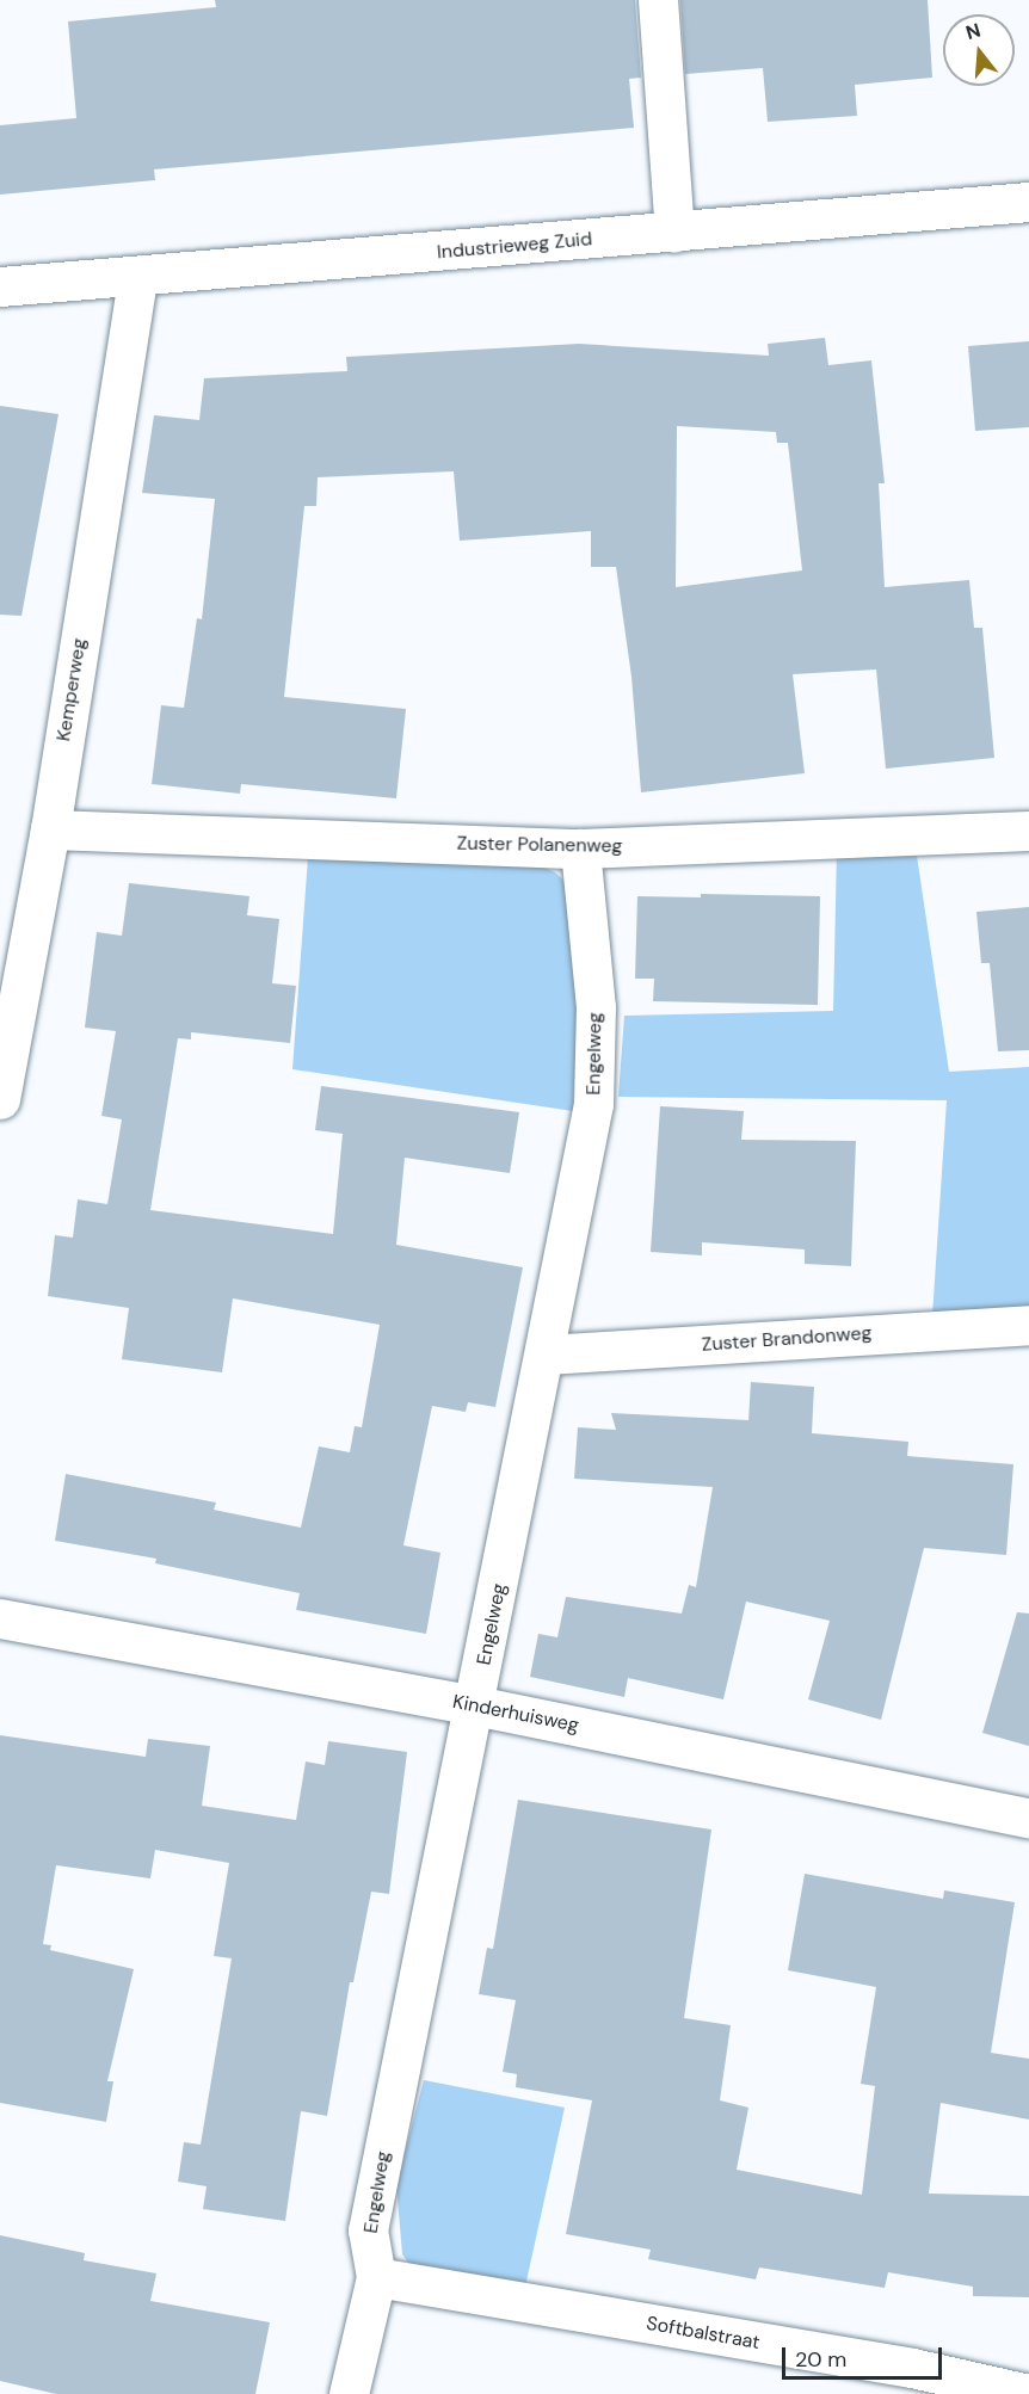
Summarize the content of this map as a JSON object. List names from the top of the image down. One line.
{"streets":{"street":["Industrieweg Zuid","Kemperweg","Zuster Polanenweg","Engelweg","Zuster Brandonweg","Kinderhuisweg","Softbalstraat"]},"crossings":[["Industrieweg Zuid","Kemperweg"],["Kemperweg","Zuster Polanenweg"],["Zuster Polanenweg","Engelweg"],["Engelweg","Zuster Brandonweg"],["Engelweg","Kinderhuisweg"],["Engelweg","Softbalstraat"]],"scale_bar":"20 m","north":"top"}
